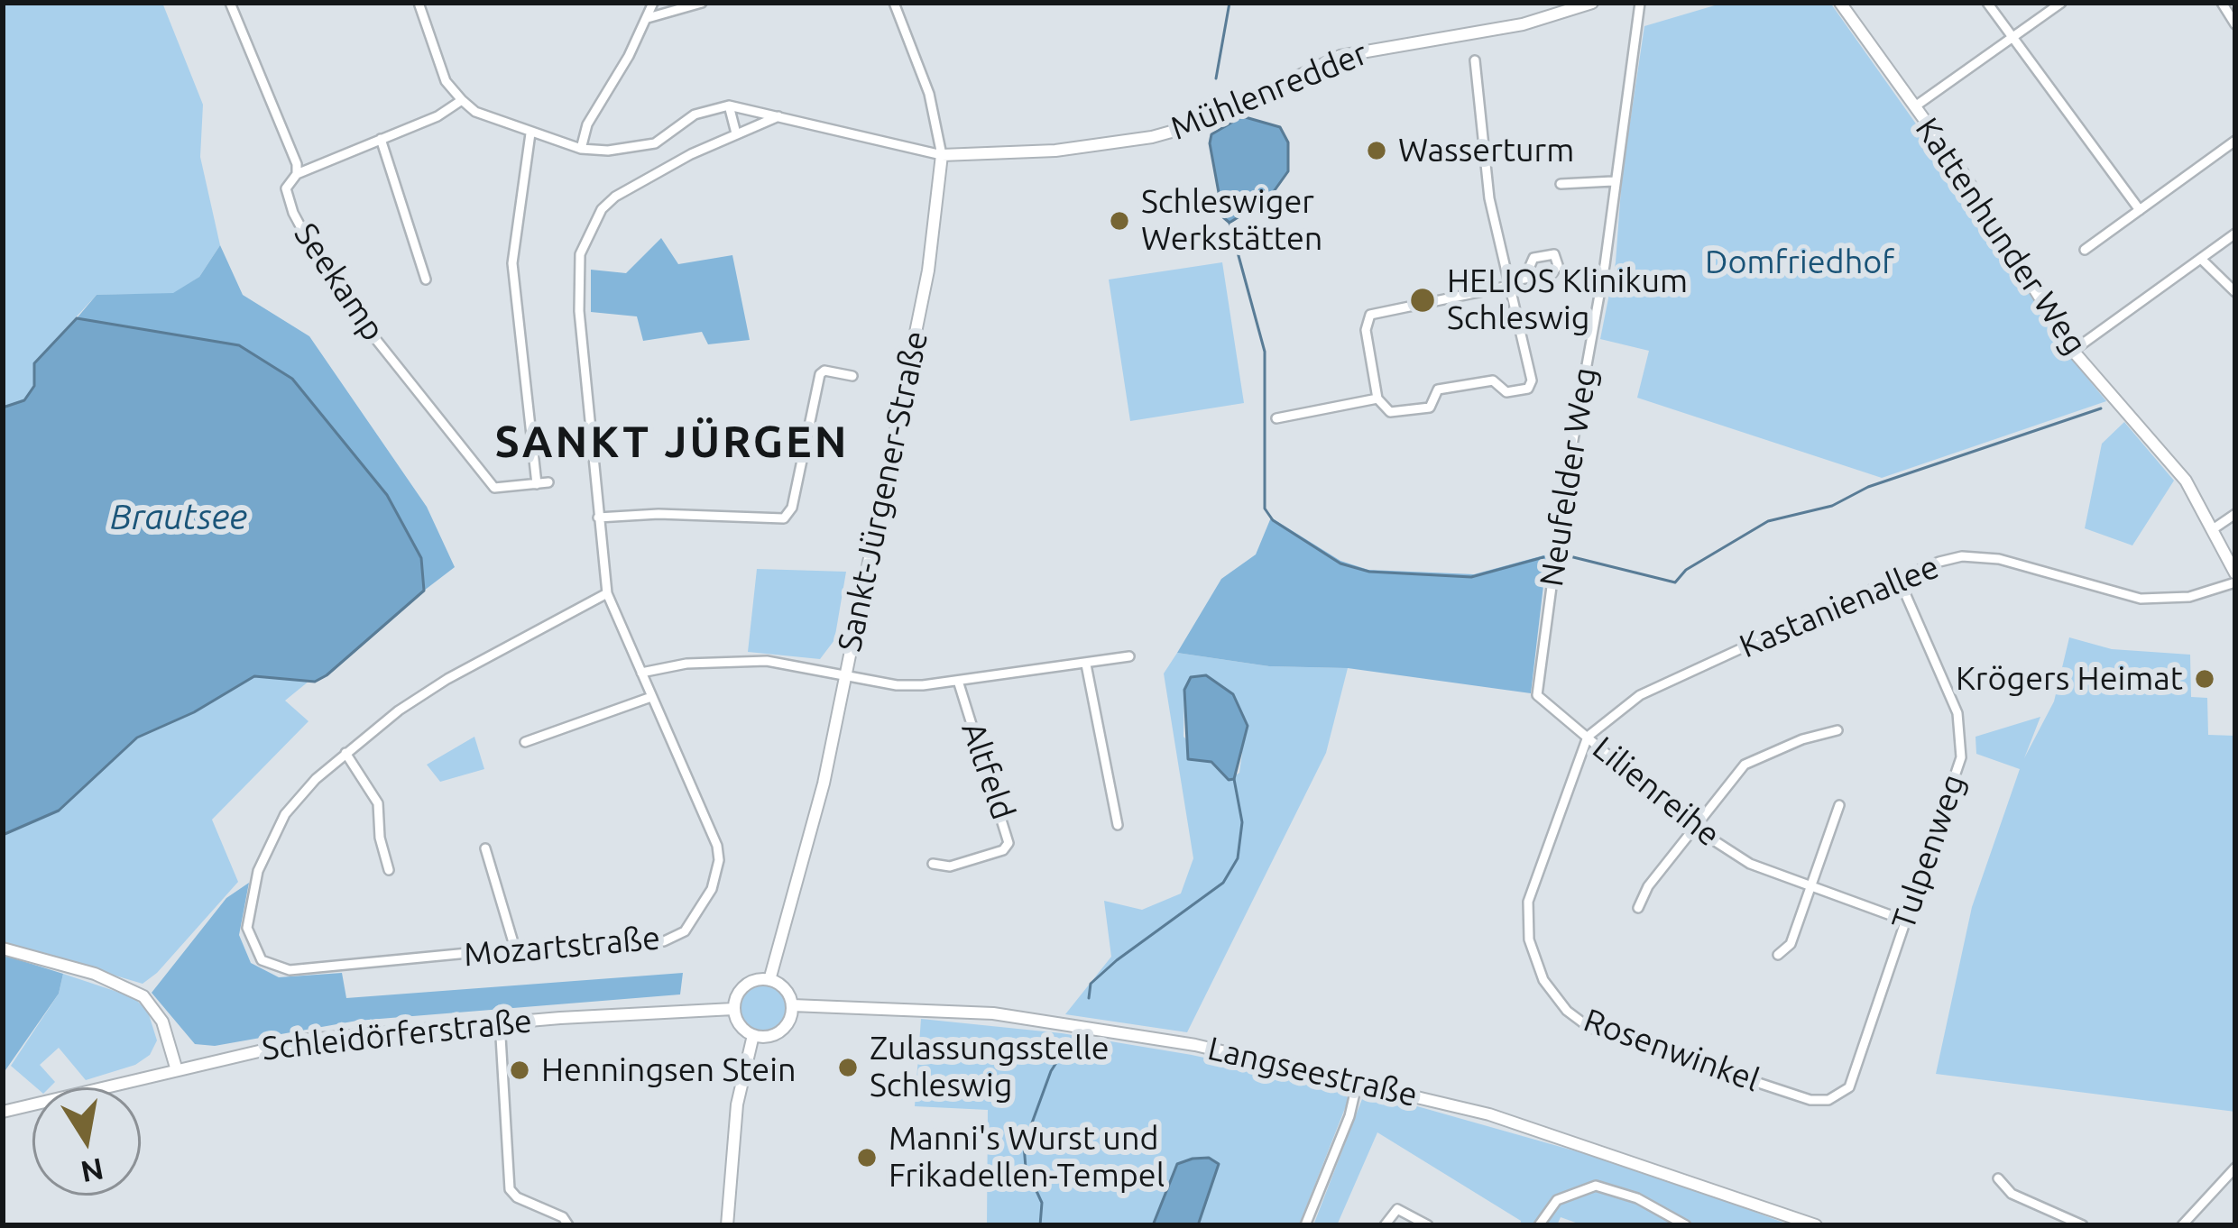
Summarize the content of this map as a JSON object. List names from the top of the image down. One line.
{"streets":{"street":["Mühlenredder","Kattenhunder Weg","Seekamp","Neufelder Weg","Sankt-Jürgener-Straße","Kastanienallee","Altfeld","Lilienreihe","Tulpenweg","Mozartstraße","Schleidörferstraße","Rosenwinkel","Langseestraße"]},"crossings":[["Mühlenredder","Sankt-Jürgener-Straße"],["Neufelder Weg","Lilienreihe"],["Sankt-Jürgener-Straße","Schleidörferstraße"],["Sankt-Jürgener-Straße","Langseestraße"],["Kastanienallee","Lilienreihe"],["Kastanienallee","Tulpenweg"],["Kastanienallee","Rosenwinkel"],["Lilienreihe","Tulpenweg"],["Lilienreihe","Rosenwinkel"],["Tulpenweg","Rosenwinkel"],["Schleidörferstraße","Langseestraße"]],"districts":["SANKT JÜRGEN"],"water":["Brautsee"],"parks":["Domfriedhof"],"places":["Wasserturm","Schleswiger Werkstätten","HELIOS Klinikum Schleswig","Krögers Heimat","Zulassungsstelle Schleswig","Henningsen Stein","Manni's Wurst und Frikadellen-Tempel"],"north":"bottom"}
